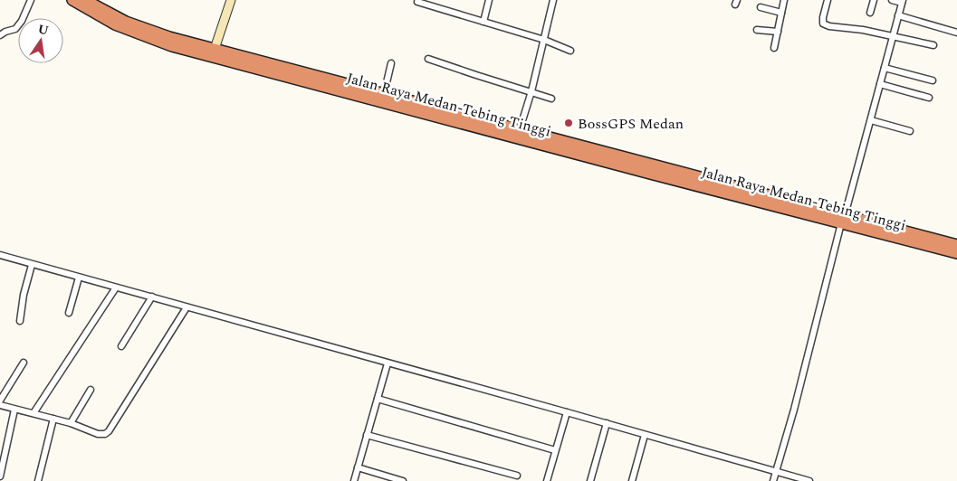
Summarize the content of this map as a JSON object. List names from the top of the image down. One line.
{"streets":{"highway":["Jalan Raya Medan-Tebing Tinggi"]},"places":["BossGPS Medan"],"north":"top"}
